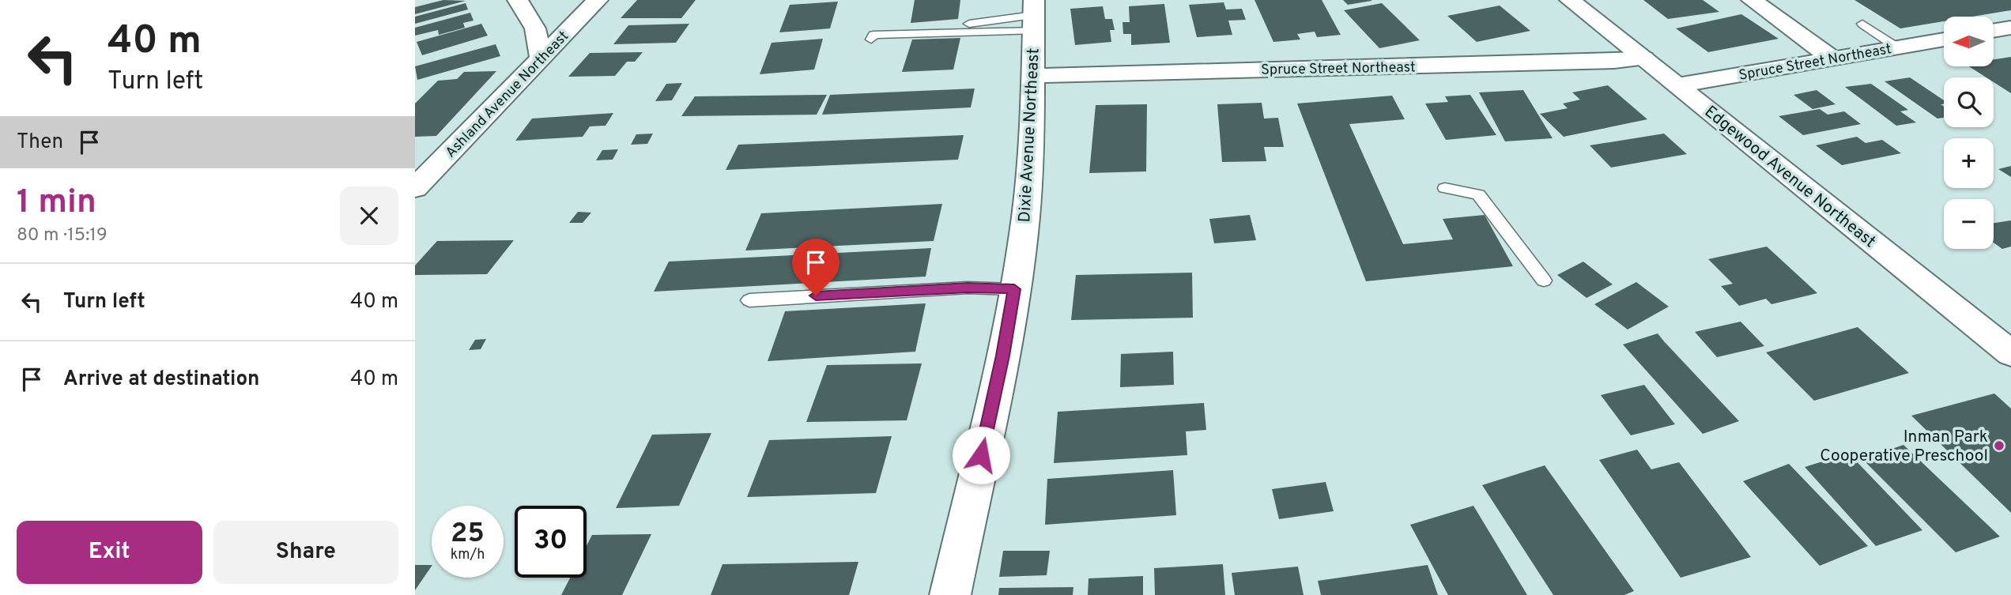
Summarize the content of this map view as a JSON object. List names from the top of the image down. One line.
{"streets":{"street":["Spruce Street Northeast","Ashland Avenue Northeast","Dixie Avenue Northeast","Edgewood Avenue Northeast"]},"crossings":[["Spruce Street Northeast","Dixie Avenue Northeast"],["Spruce Street Northeast","Edgewood Avenue Northeast"]],"places":["Inman Park Cooperative Preschool"],"north":"left","page":{"turn":["40 m","Turn left"],"map_buttons":["+","−"],"then":"Then","heading":["1 min","80 m · 15:19"],"list":[{"name":"Turn left","value":"40 m"},{"name":"Arrive at destination","value":"40 m"}],"speed":"25 km/h","limit":"30","buttons":["Exit","Share"]}}
